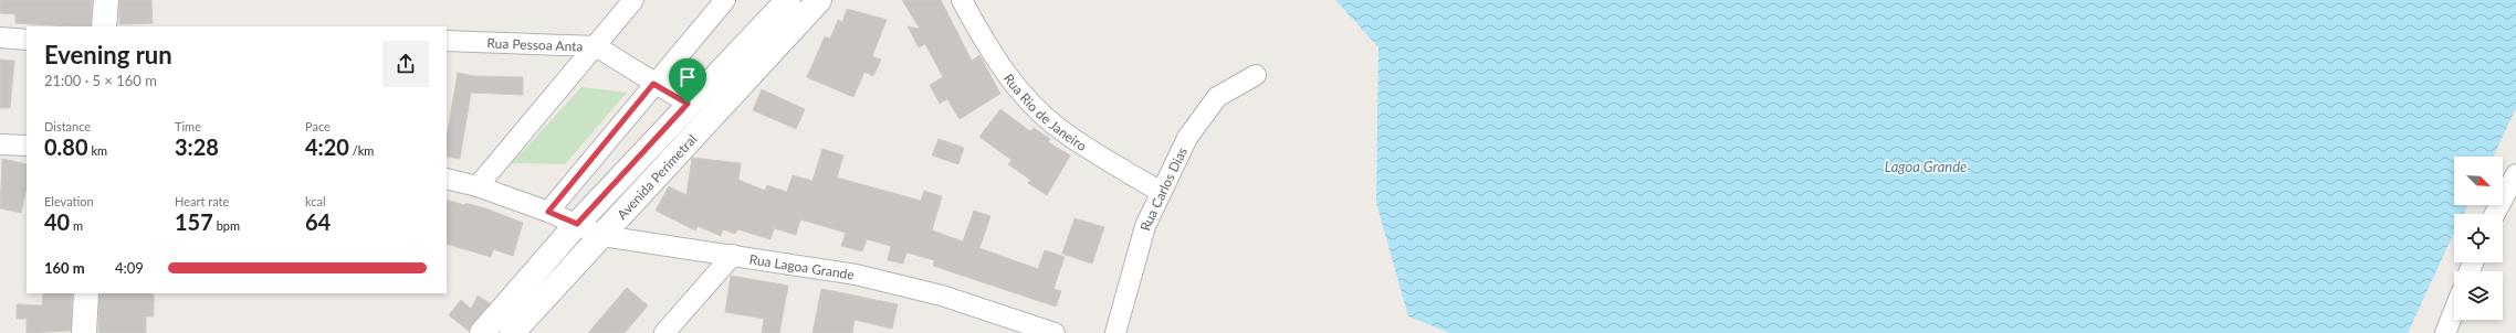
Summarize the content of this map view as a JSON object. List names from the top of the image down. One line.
{"streets":{"street":["Rua Pessoa Anta","Rua Rio de Janeiro","Avenida Perimetral","Rua Carlos Dias","Rua Lagoa Grande"]},"crossings":[["Rua Pessoa Anta","Avenida Perimetral"],["Rua Rio de Janeiro","Rua Carlos Dias"],["Avenida Perimetral","Rua Lagoa Grande"]],"water":["Lagoa Grande"],"north":"bottom right","page":{"heading":["Evening run","21:00 · 5 × 160 m"],"stats":[["Distance","0.80 km"],["Time","3:28"],["Pace","4:20 /km"],["Elevation","40 m"],["Heart rate","157 bpm"],["kcal","64"]],"list":[{"name":"160 m","note":"4:09"}]}}
